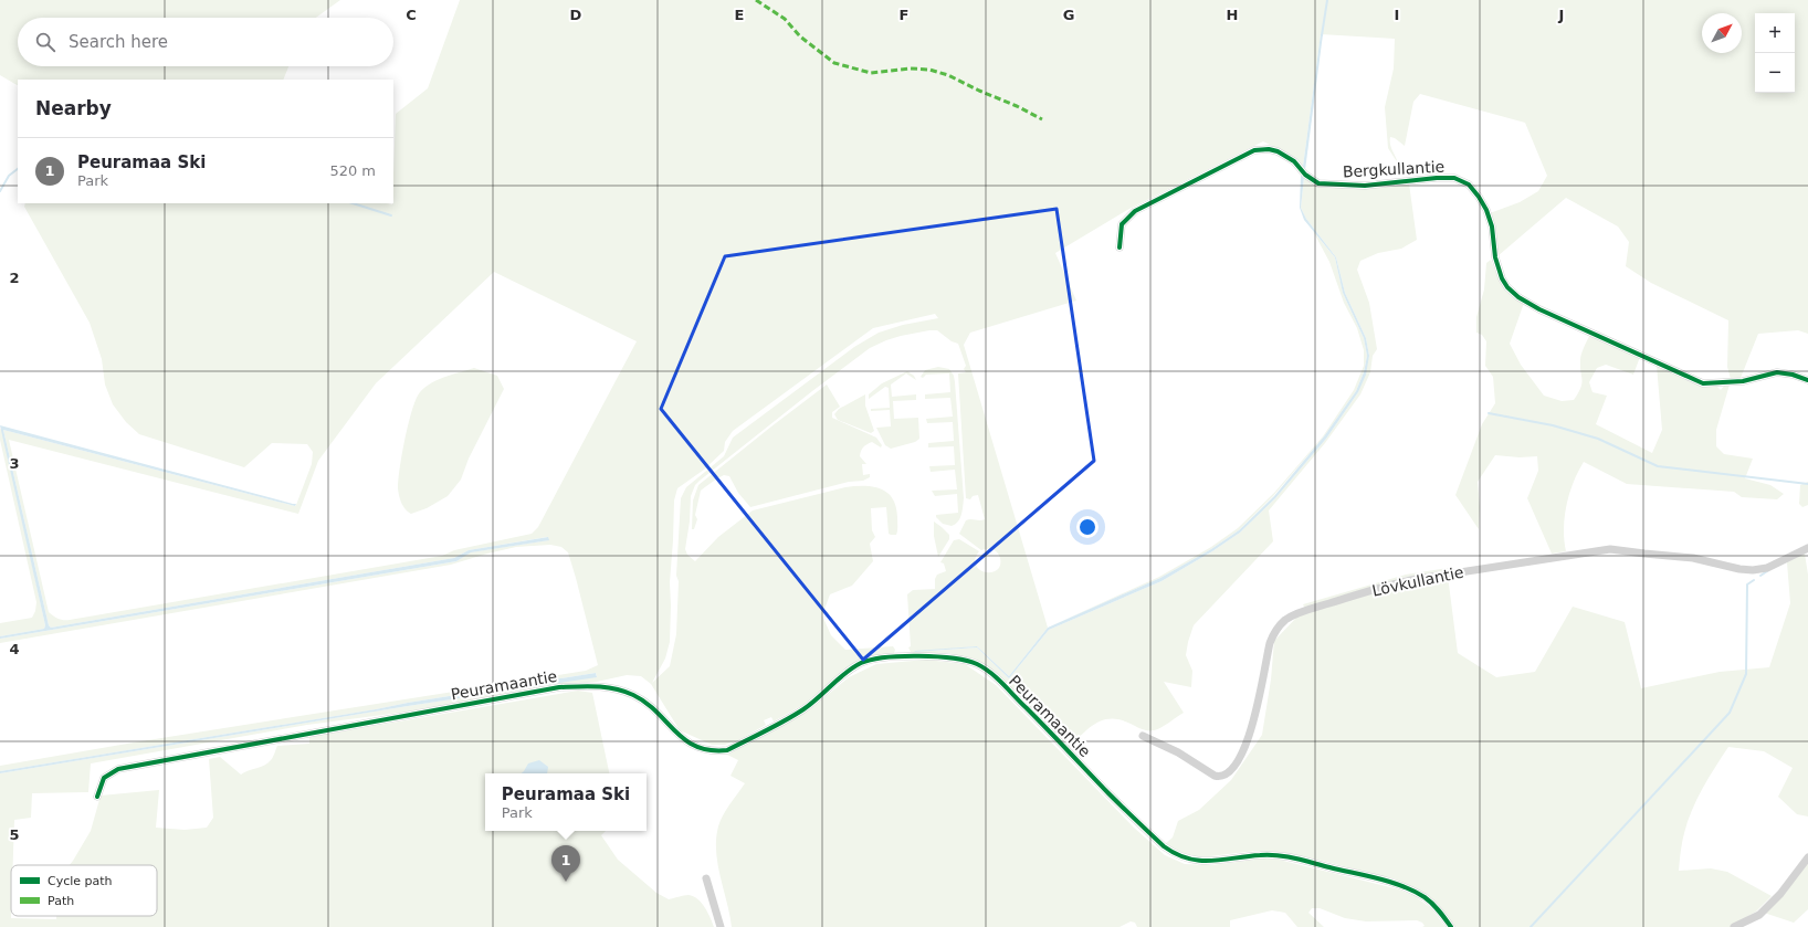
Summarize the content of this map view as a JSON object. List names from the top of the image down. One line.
{"streets":{"street":["Bergkullantie","Lövkullantie","Peuramaantie"]},"legend":["Cycle path","Path"],"north":"top right","page":{"map_buttons":["+","−"],"search":"Search here","heading":"Nearby","list":[{"mark":"1","name":"Peuramaa Ski","note":"Park","value":"520 m"}],"popup":["Peuramaa Ski","Park"],"pins":"1"},"grid":{"columns":["C","D","E","F","G","H","I","J"],"rows":["2","3","4","5"]}}
